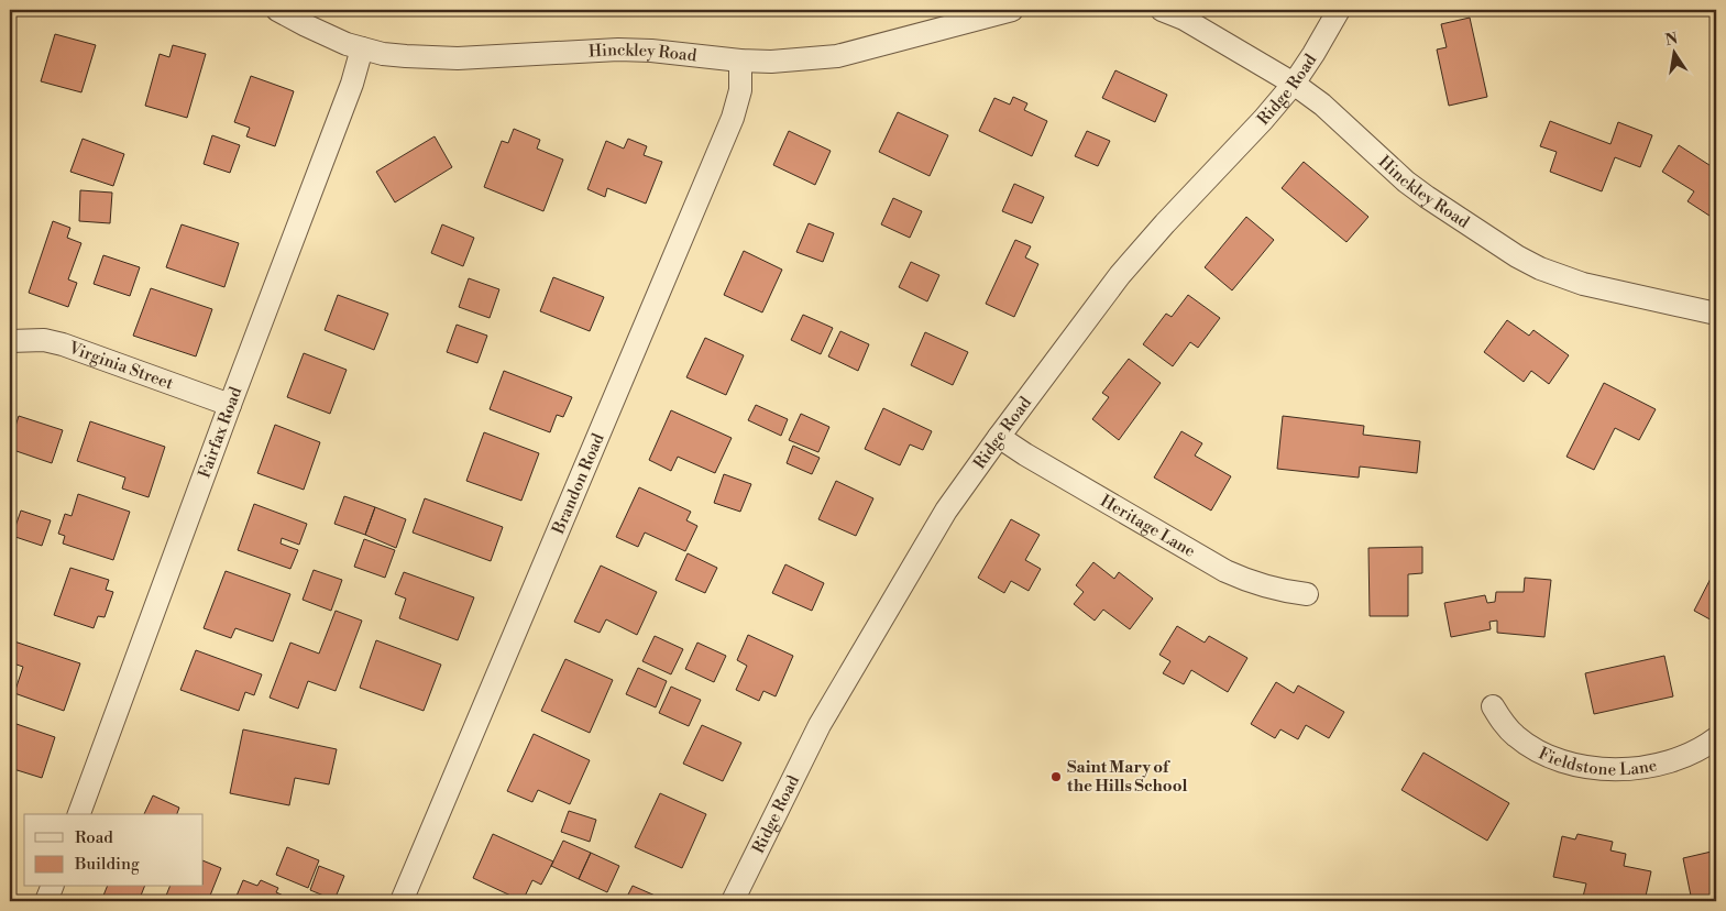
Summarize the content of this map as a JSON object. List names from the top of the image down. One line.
{"streets":{"street":["Hinckley Road","Ridge Road","Virginia Street","Fairfax Road","Brandon Road","Heritage Lane","Fieldstone Lane"]},"crossings":[["Hinckley Road","Ridge Road"],["Hinckley Road","Fairfax Road"],["Hinckley Road","Brandon Road"],["Ridge Road","Heritage Lane"],["Virginia Street","Fairfax Road"]],"places":["Saint Mary of the Hills School"],"legend":["Road","Building"],"north":"top"}
